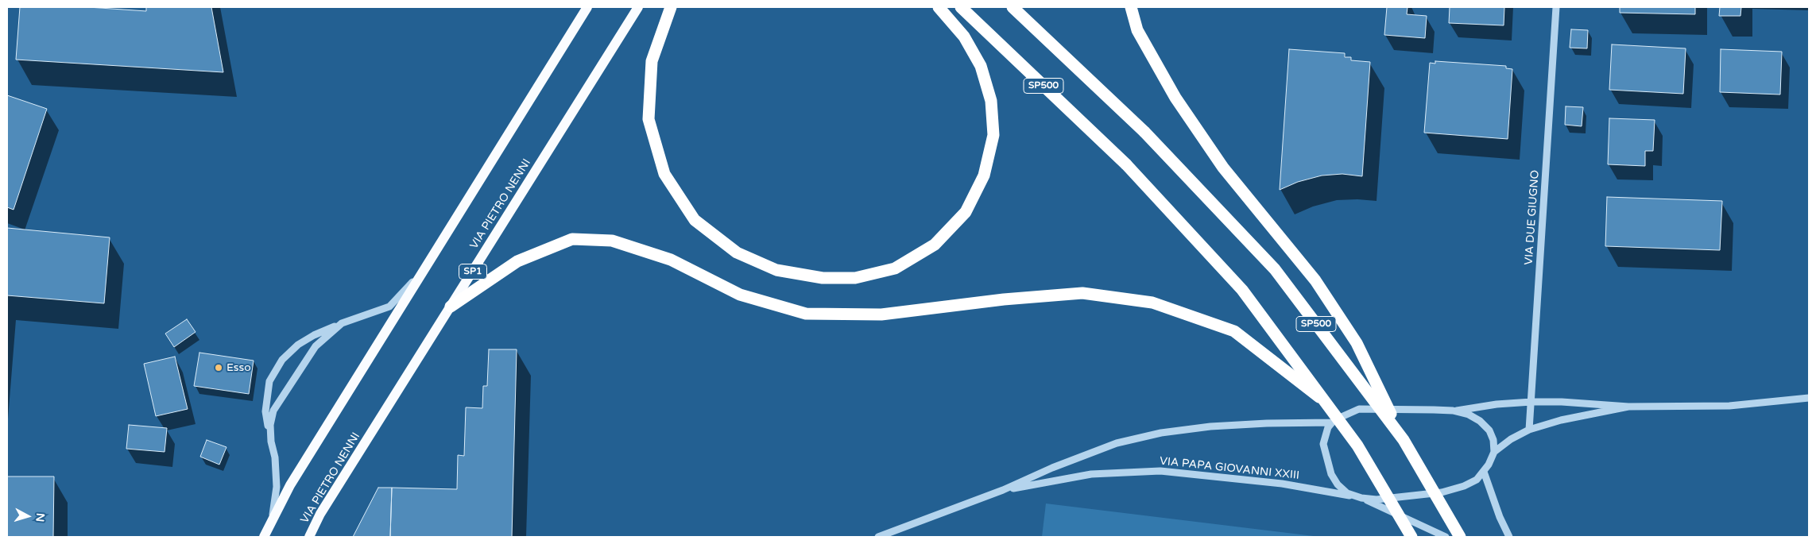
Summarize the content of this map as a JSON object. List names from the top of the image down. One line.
{"streets":{"highway":["SP500"],"main road":["VIA PIETRO NENNI","SP1"],"street":["VIA DUE GIUGNO","VIA PAPA GIOVANNI XXIII"]},"places":["Esso"],"north":"right"}
